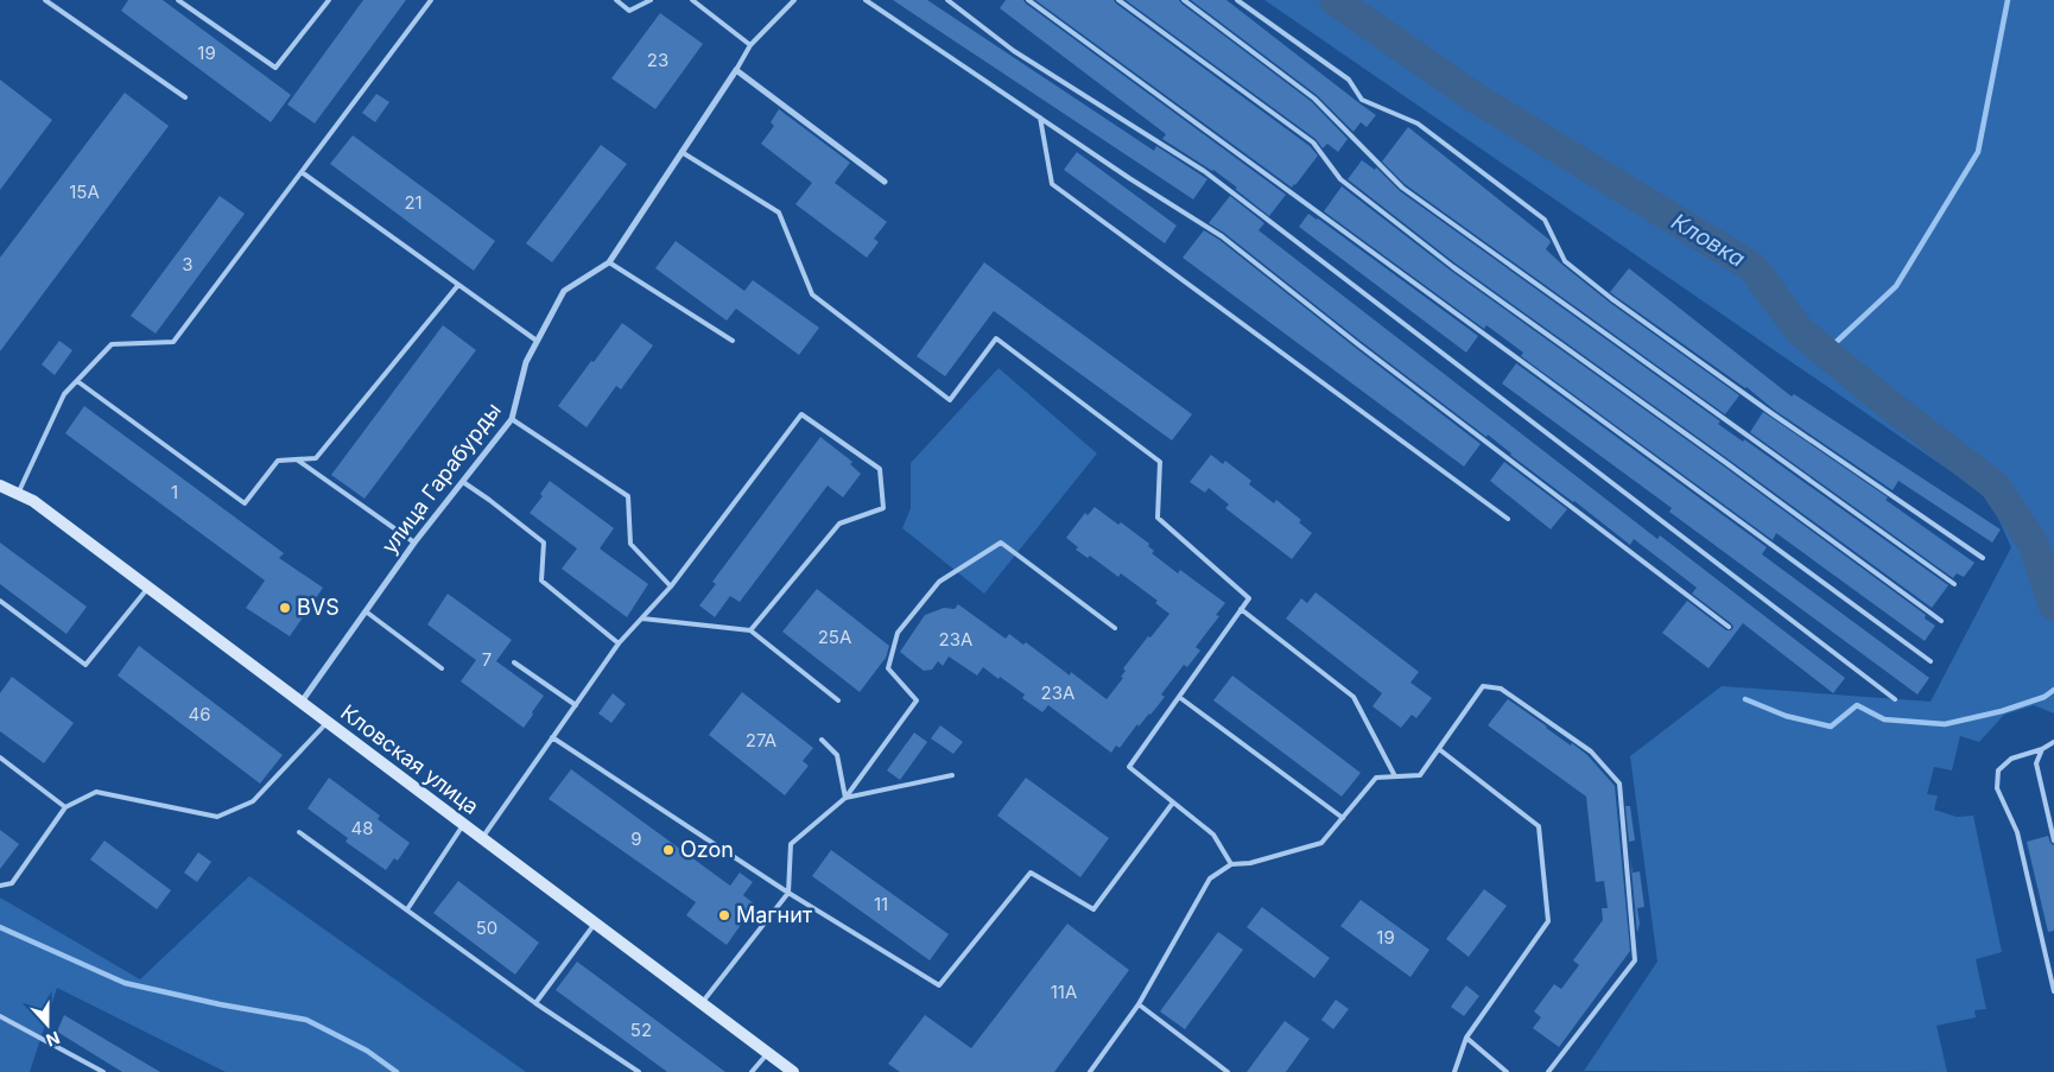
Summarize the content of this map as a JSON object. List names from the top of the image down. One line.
{"streets":{"street":["улица Гарабурды","Кловская улица"]},"crossings":[["улица Гарабурды","Кловская улица"]],"water":["Кловка"],"places":["BVS","Ozon","Магнит"],"house_numbers":["19","23","15А","21","3","1","25А","23А","7","23А","46","27А","48","9","11","50","19","11А","52"],"north":"bottom"}
